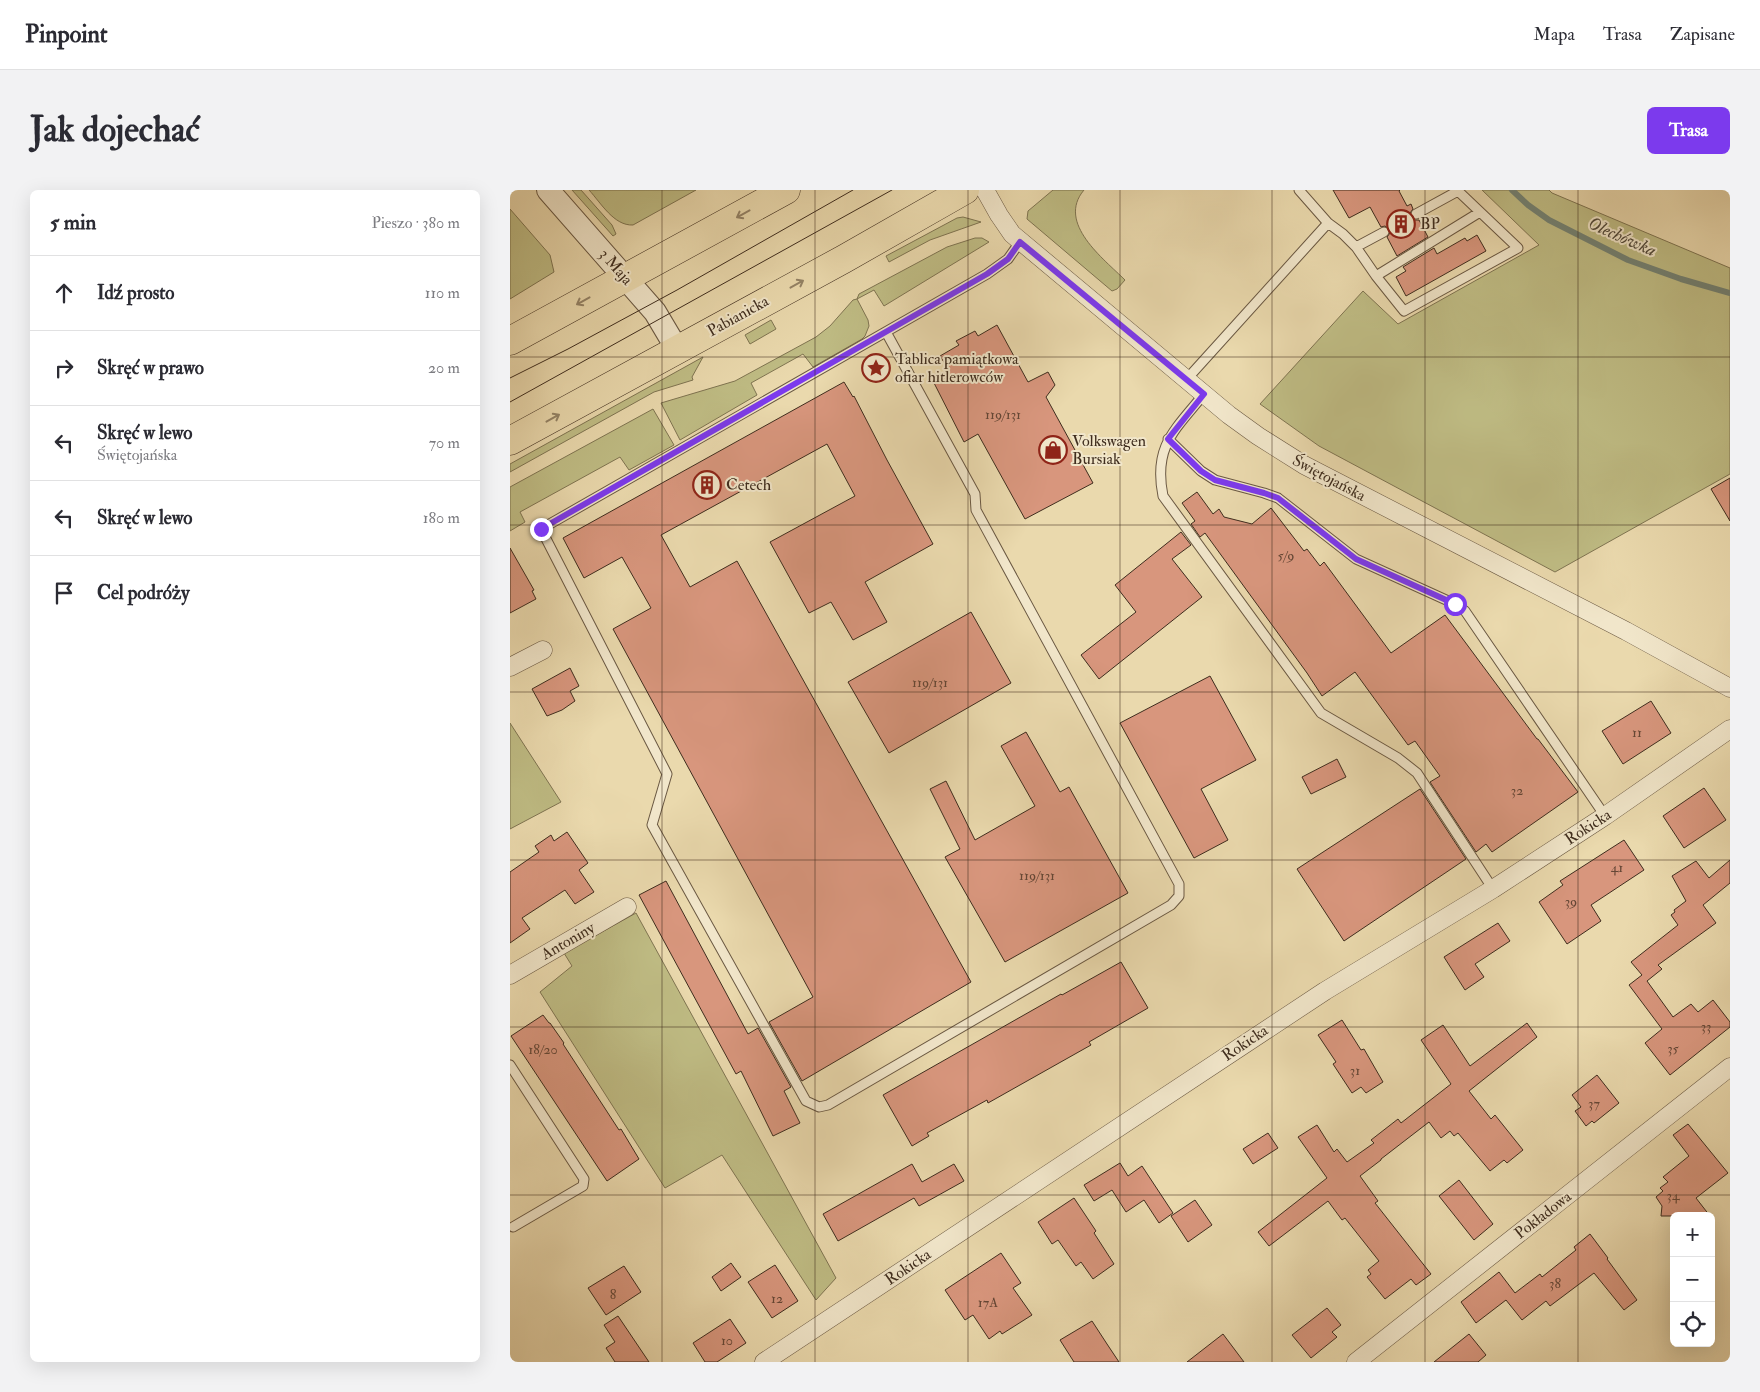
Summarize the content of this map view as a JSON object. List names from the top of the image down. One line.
{"streets":{"main road":["Pabianicka"],"street":["3 Maja","Świętojańska","Rokicka","Antoniny","Pokładowa"]},"crossings":[["3 Maja","Pabianicka"]],"water":["Olechówka"],"places":{"building":["BP","Cetech"],"place":["Tablica pamiątkowa ofiar hitlerowców"],"shop":["Volkswagen Bursiak"]},"house_numbers":["119/131","5/9","119/131","11","32","41","119/131","39","33","35","18/20","31","37","34","38","8","12","17A","10"],"page":{"header":"Pinpoint","nav":["Mapa","Trasa","Zapisane"],"buttons":"Trasa","title":"Jak dojechać","heading":["5 min","Pieszo · 380 m"],"list":[["Idź prosto","110 m"],["Skręć w prawo","20 m"],["Skręć w lewo","Świętojańska","70 m"],["Skręć w lewo","180 m"],"Cel podróży"],"map_buttons":["+","−"]}}
